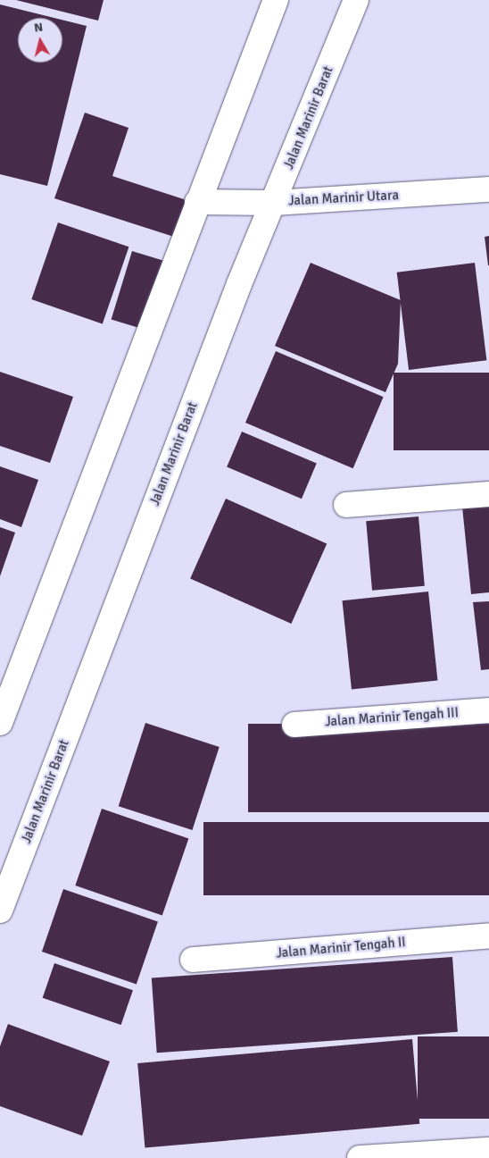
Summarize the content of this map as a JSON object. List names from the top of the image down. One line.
{"streets":{"street":["Jalan Marinir Barat","Jalan Marinir Utara","Jalan Marinir Tengah III","Jalan Marinir Tengah II"]},"crossings":[["Jalan Marinir Barat","Jalan Marinir Utara"]],"north":"top"}
